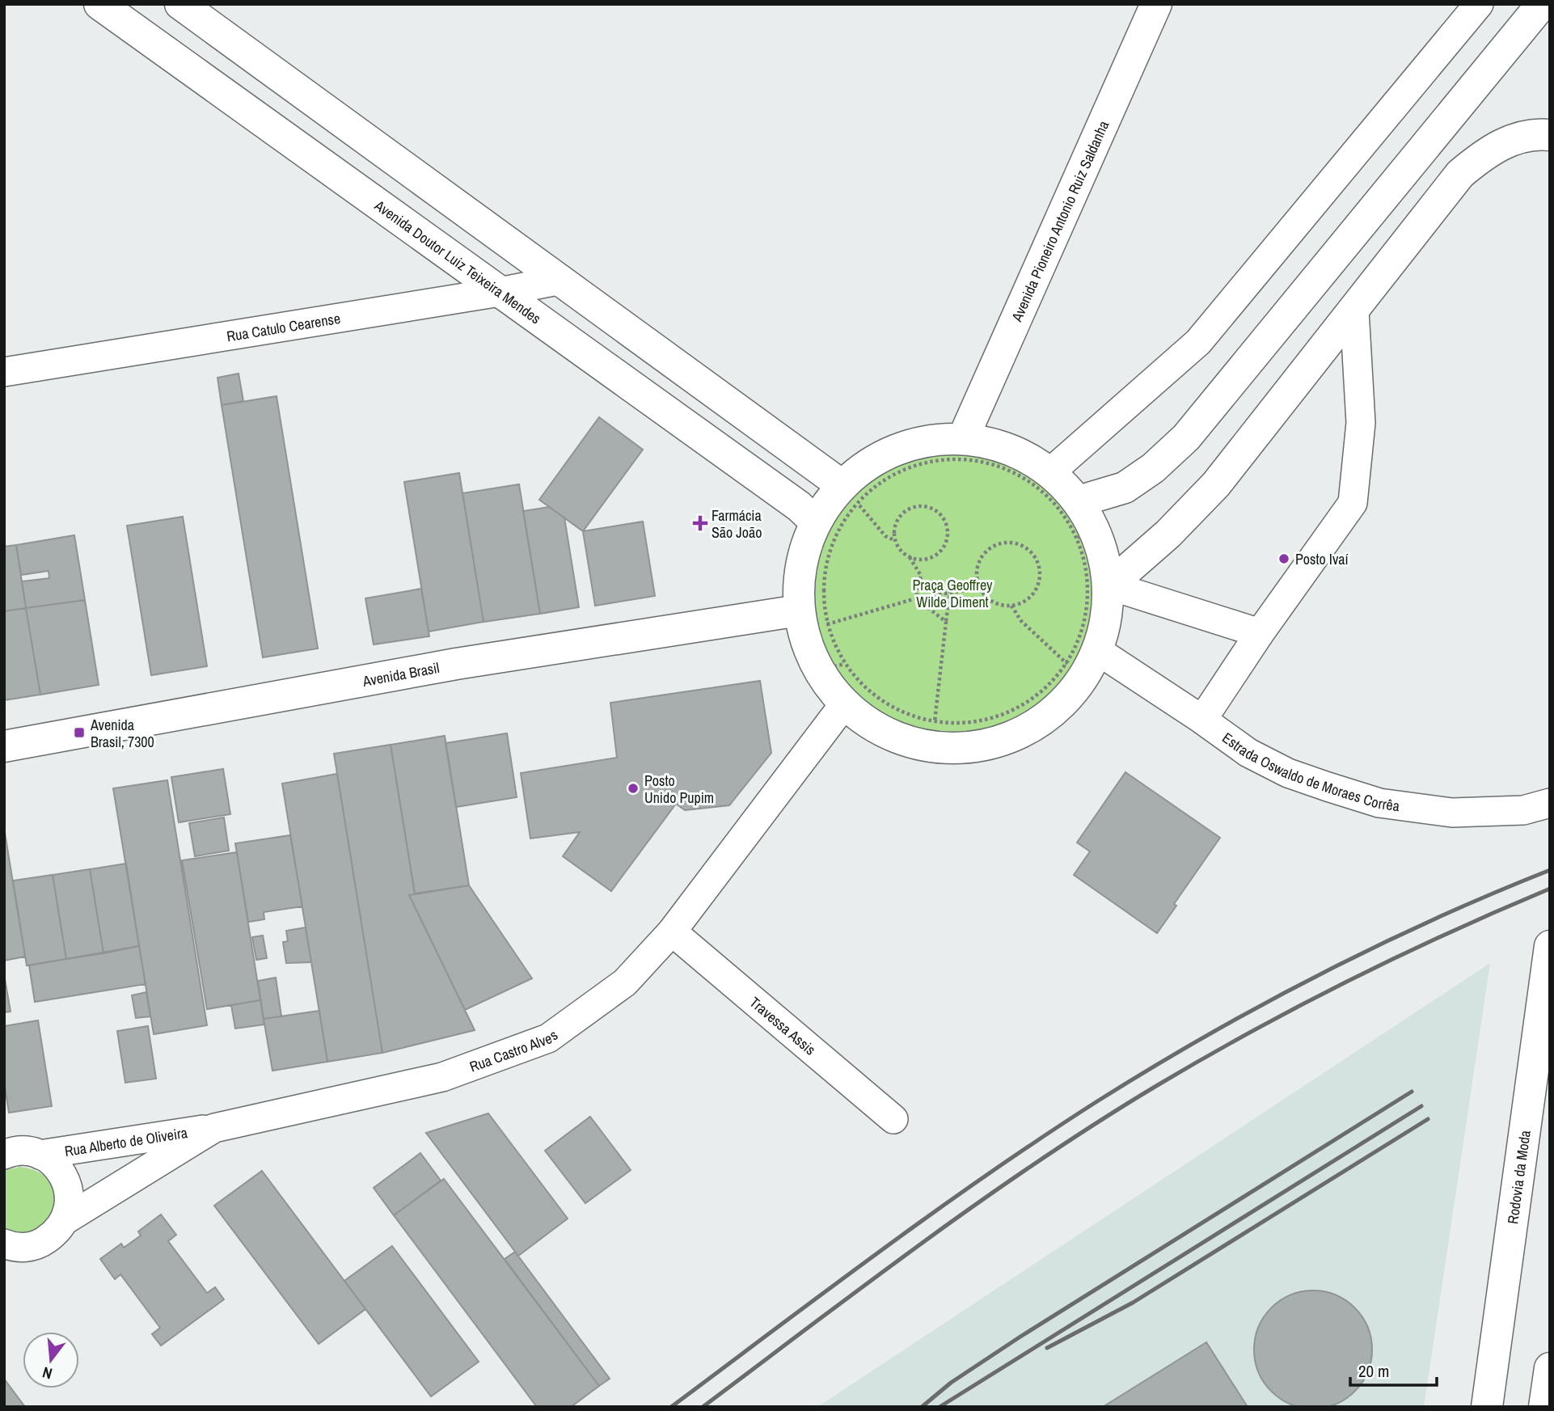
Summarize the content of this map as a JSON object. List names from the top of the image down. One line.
{"streets":{"main road":["Avenida Pioneiro Antonio Ruiz Saldanha","Avenida Doutor Luiz Teixeira Mendes","Avenida Brasil","Rodovia da Moda"],"street":["Rua Catulo Cearense","Estrada Oswaldo de Moraes Corrêa","Travessa Assis","Rua Castro Alves","Rua Alberto de Oliveira"]},"crossings":[["Avenida Doutor Luiz Teixeira Mendes","Rua Catulo Cearense"],["Travessa Assis","Rua Castro Alves"],["Rua Castro Alves","Rua Alberto de Oliveira"]],"parks":["Praça Geoffrey Wilde Diment"],"places":{"health":["Farmácia São João"],"other":["Posto Ivaí","Posto Unido Pupim"],"transit":["Avenida Brasil, 7300"]},"scale_bar":"20 m","north":"bottom"}
